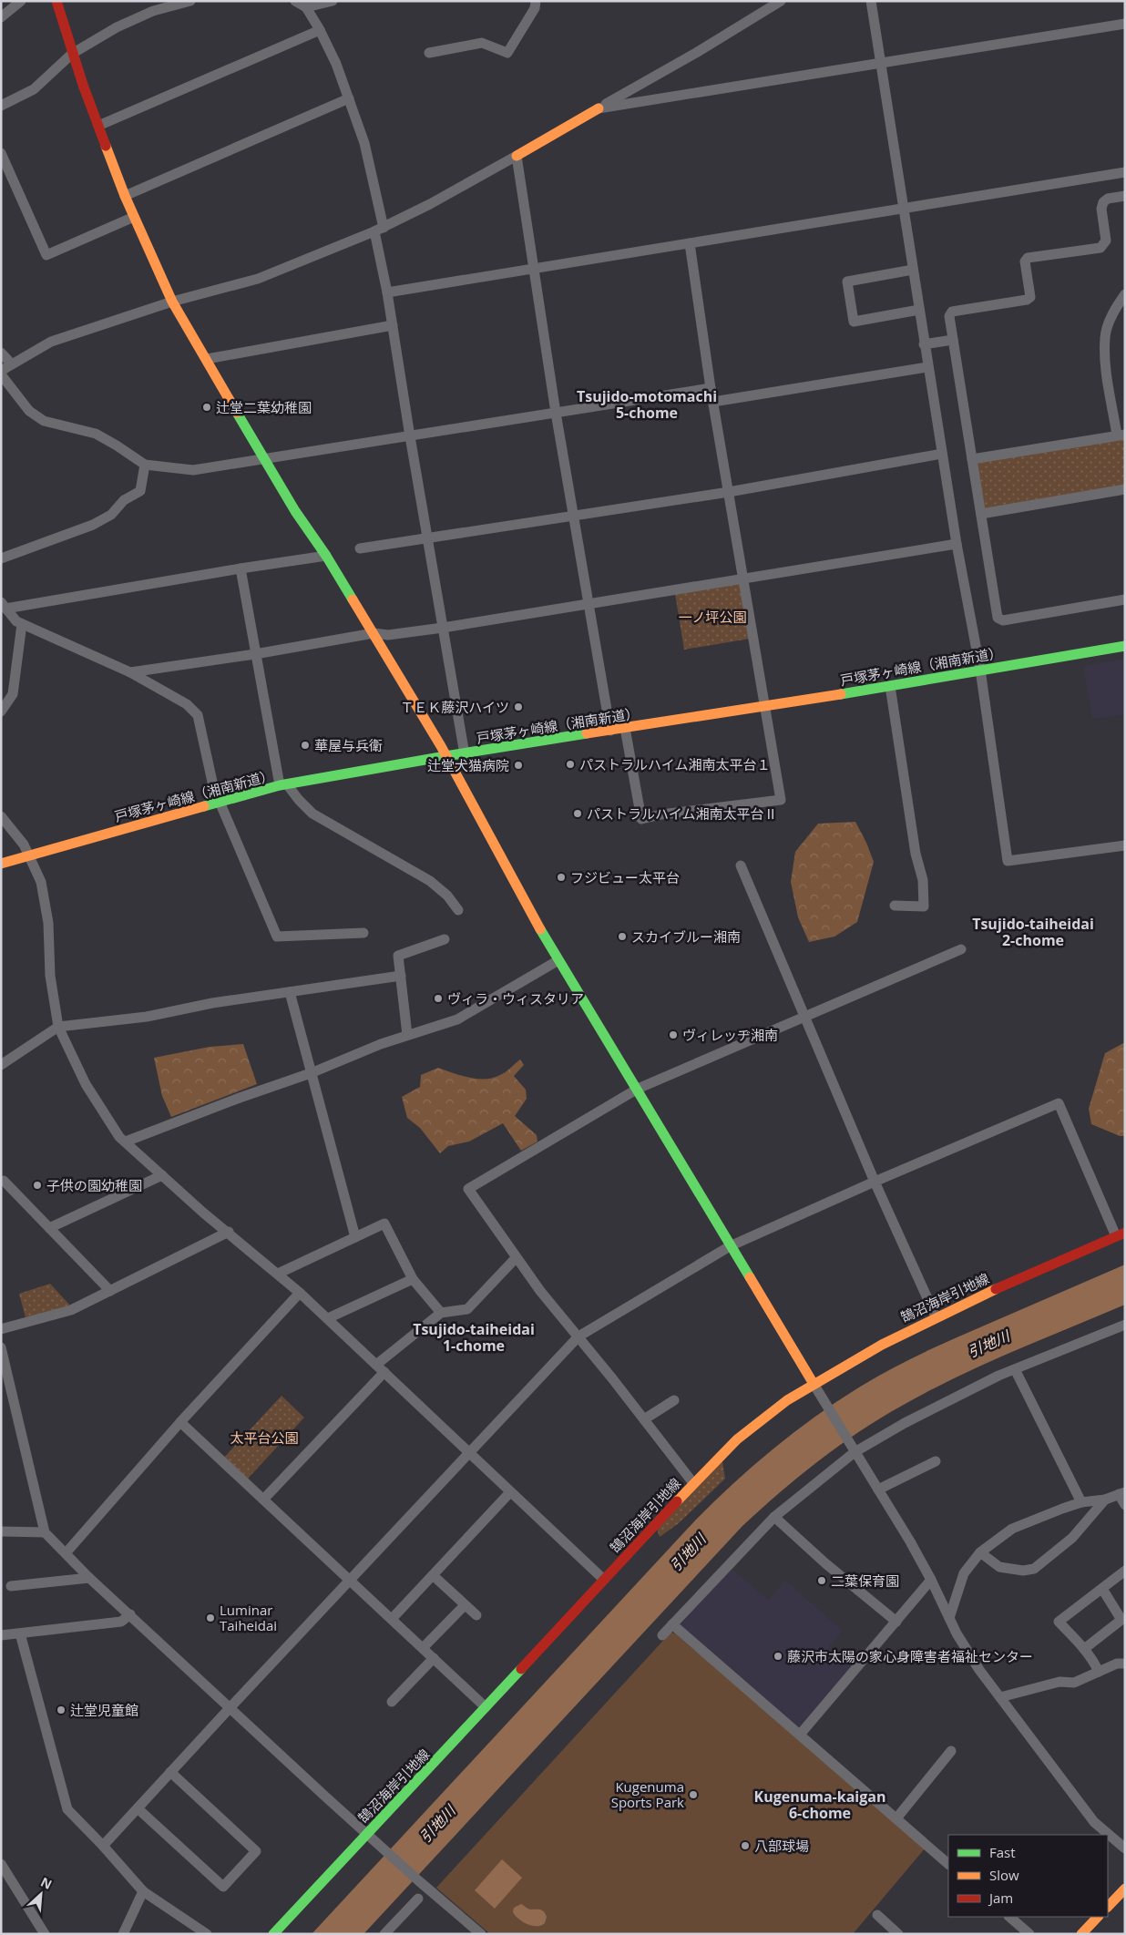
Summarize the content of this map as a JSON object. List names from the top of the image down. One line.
{"streets":{"street":["戸塚茅ヶ崎線（湘南新道）","鵠沼海岸引地線"]},"districts":["Tsujido-motomachi 5-chome","Tsujido-taiheidai 2-chome","Tsujido-taiheidai 1-chome","Kugenuma-kaigan 6-chome"],"water":["引地川"],"parks":["一ノ坪公園","太平台公園"],"places":["辻堂二葉幼稚園","ＴＥＫ藤沢ハイツ","華屋与兵衛","パストラルハイム湘南太平台１","辻堂犬猫病院","パストラルハイム湘南太平台Ⅱ","フジビュー太平台","スカイブルー湘南","ヴィラ・ウィスタリア","ヴィレッヂ湘南","子供の園幼稚園","二葉保育園","Luminar Taiheidai","藤沢市太陽の家心身障害者福祉センター","辻堂児童館","Kugenuma Sports Park","八部球場"],"legend":["Fast","Slow","Jam"],"north":"top right"}
